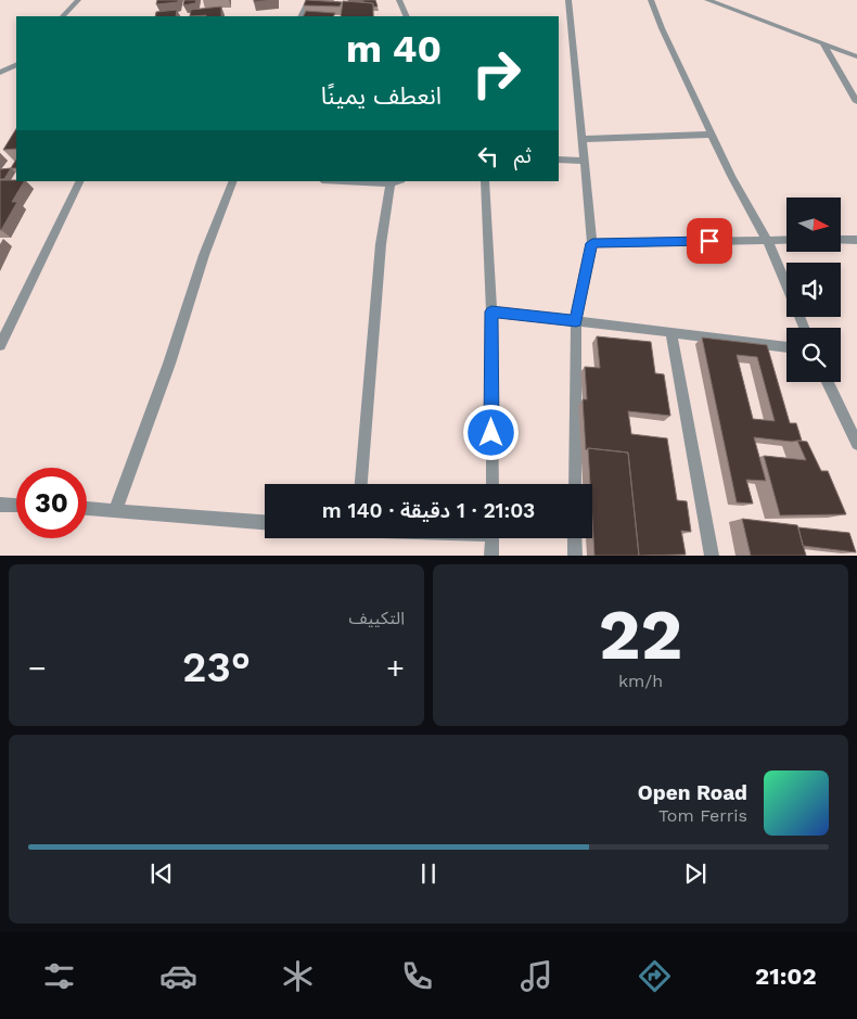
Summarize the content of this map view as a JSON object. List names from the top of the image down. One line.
{"north":"right","page":{"turn":["40 m","انعطف يمينًا"],"then":"ثم","limit":"30","trip":"21:03 · 1 دقيقة · 140 m","tile":[["22","km/h"],"التكييف"],"heat":["−","23°","+"],"song":["Open Road","Tom Ferris"],"tabs":"21:02"}}
